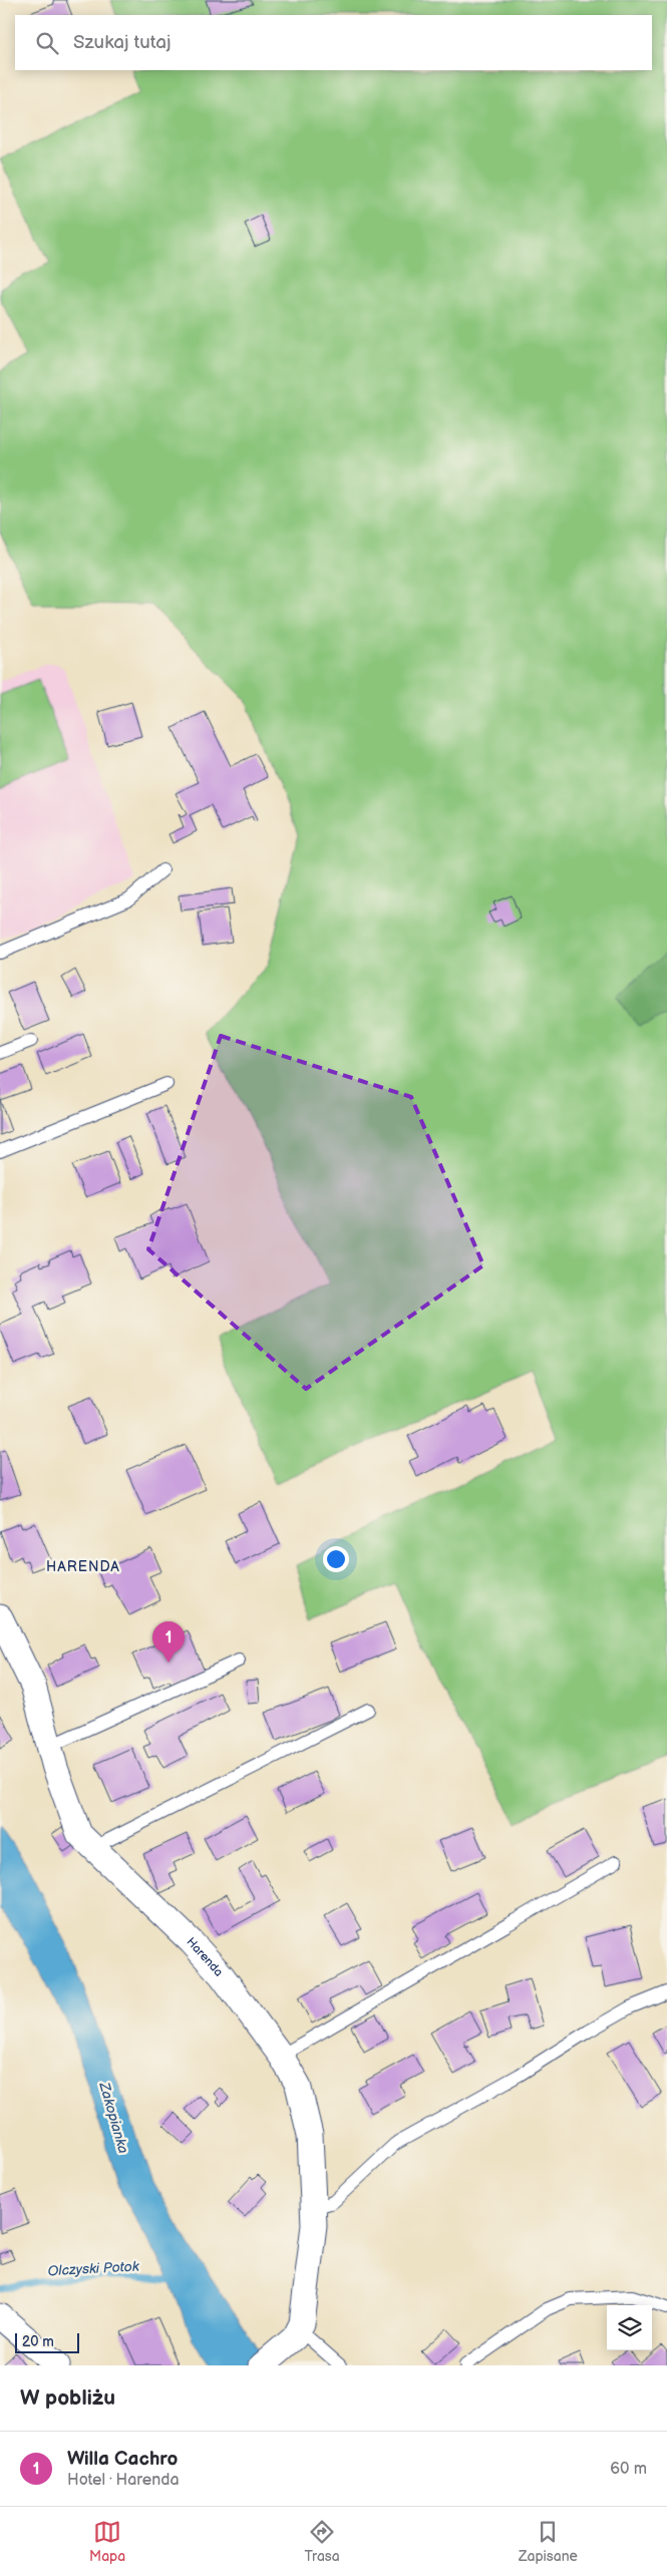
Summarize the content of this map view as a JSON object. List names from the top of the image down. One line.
{"streets":{"street":["Harenda"]},"districts":["HARENDA"],"water":["Zakopianka","Olczyski Potok"],"scale_bar":"20 m","page":{"search":"Szukaj tutaj","pins":"1","scale":"20 m","heading":"W pobliżu","list":[{"mark":"1","name":"Willa Cachro","note":"Hotel · Harenda","value":"60 m"}],"nav":["Mapa","Trasa","Zapisane"]}}
